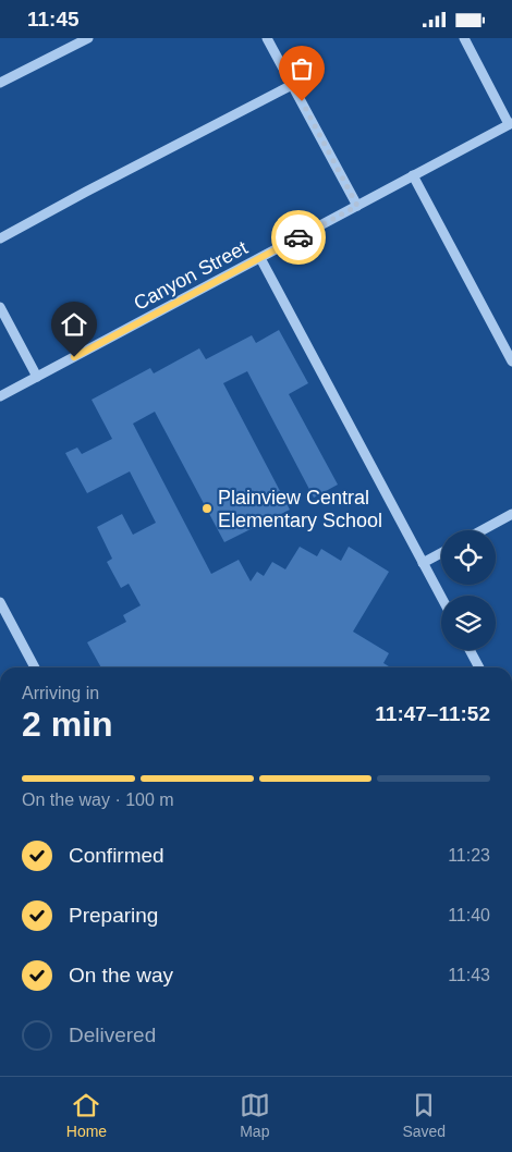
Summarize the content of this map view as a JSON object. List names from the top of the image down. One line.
{"streets":{"street":["Canyon Street"]},"places":["Plainview Central Elementary School"],"page":{"status":"11:45","heading":["2 min","Arriving in","11:47–11:52"],"bar":"On the way · 100 m","list":[["Confirmed","11:23"],["Preparing","11:40"],["On the way","11:43"],"Delivered"],"tabs":["Home","Map","Saved"]}}
